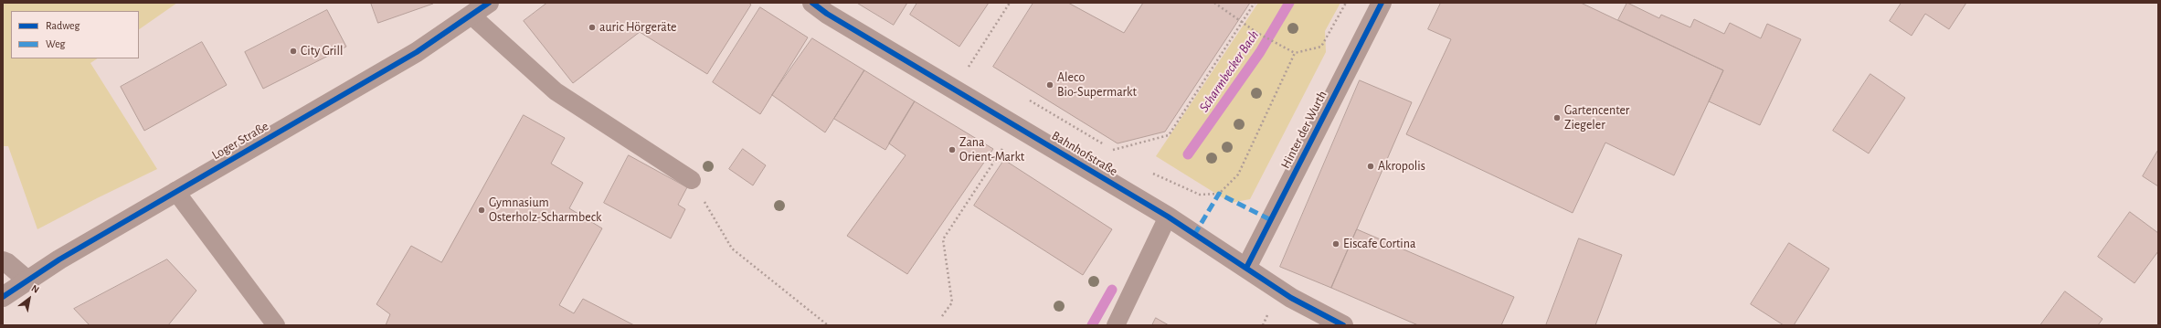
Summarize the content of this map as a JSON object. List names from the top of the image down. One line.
{"streets":{"street":["Hinter der Wurth","Loger Straße","Bahnhofstraße"]},"crossings":[["Hinter der Wurth","Bahnhofstraße"]],"water":["Scharmbecker Bach"],"places":["auric Hörgeräte","City Grill","Aleco Bio-Supermarkt","Gartencenter Ziegeler","Zana Orient-Markt","Akropolis","Gymnasium Osterholz-Scharmbeck","Eiscafe Cortina"],"legend":["Radweg","Weg"],"north":"top right"}
